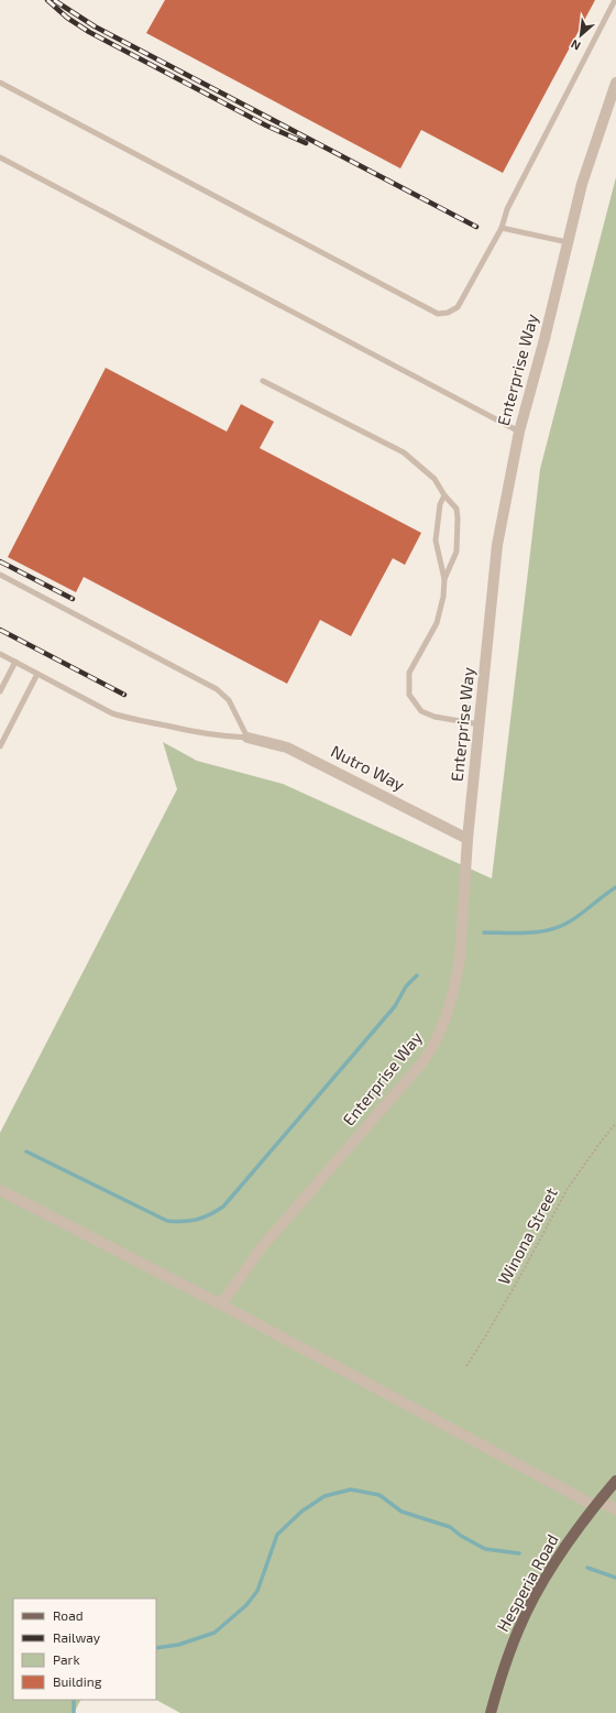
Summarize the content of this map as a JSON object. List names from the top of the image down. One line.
{"streets":{"main road":["Hesperia Road"],"street":["Enterprise Way","Nutro Way"],"path":["Winona Street"]},"crossings":[["Enterprise Way","Nutro Way"]],"legend":["Road","Railway","Park","Building"],"north":"bottom left"}
